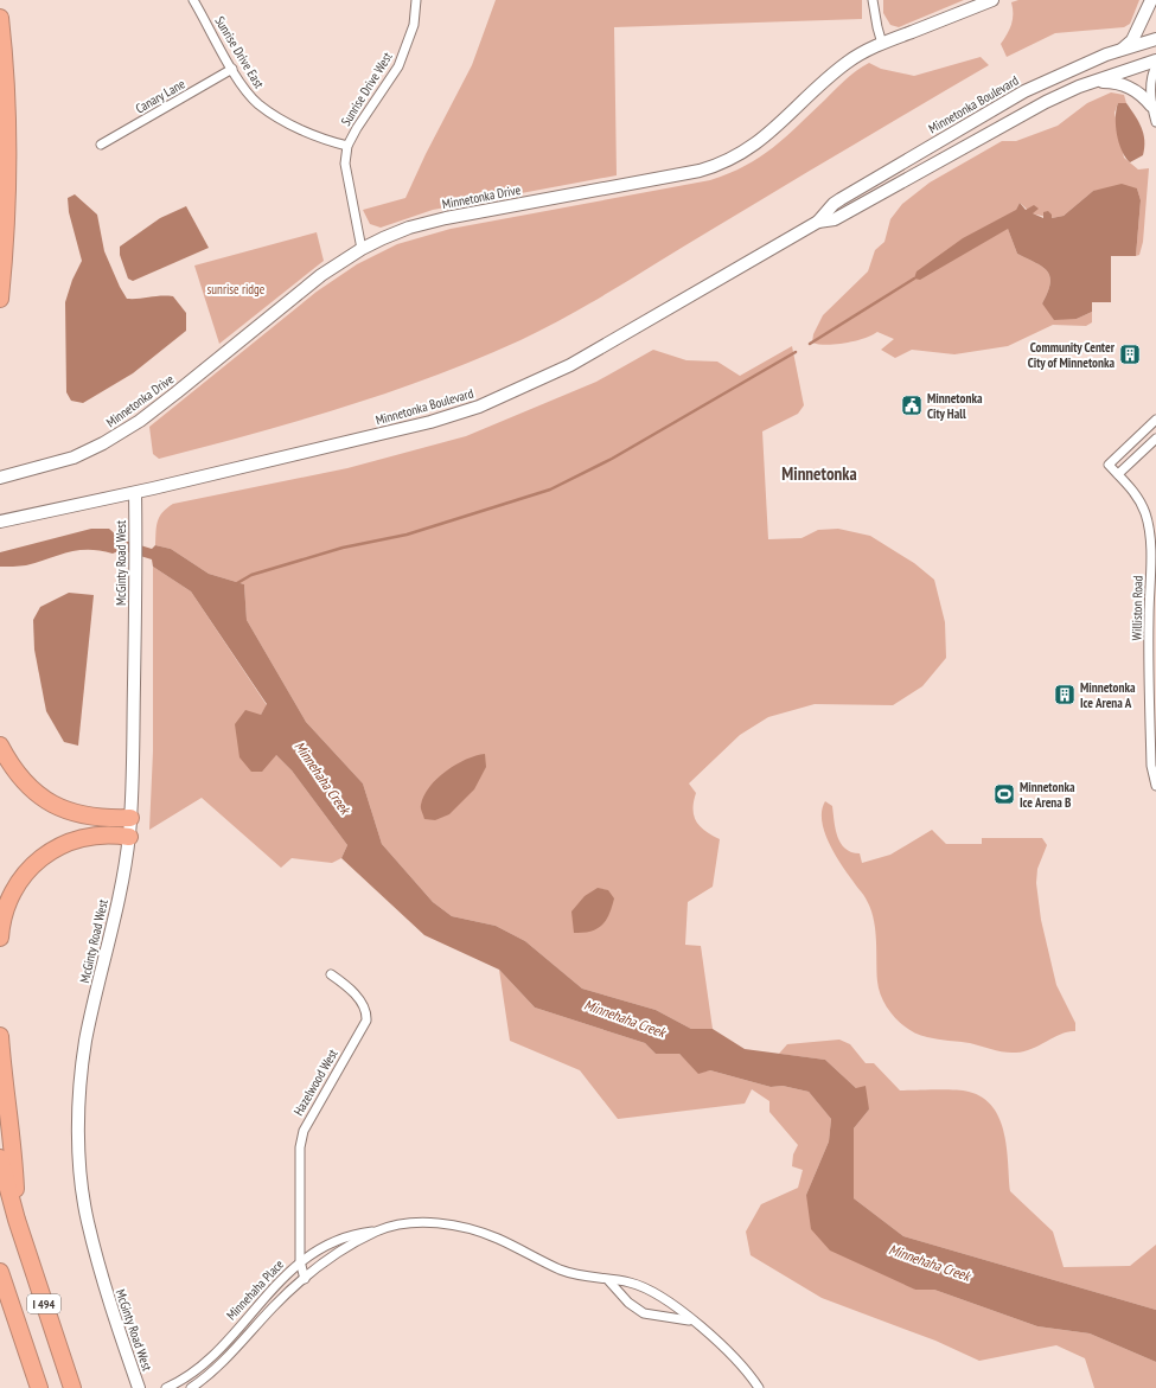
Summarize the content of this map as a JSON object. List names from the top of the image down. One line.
{"streets":{"highway":["I 494"],"main road":["Minnetonka Boulevard","Minnetonka Drive","McGinty Road West"],"street":["Sunrise Drive East","Sunrise Drive West","Canary Lane","Williston Road","Hazelwood West","Minnehaha Place"]},"crossings":[["Sunrise Drive East","Sunrise Drive West"],["Sunrise Drive East","Canary Lane"],["Sunrise Drive West","Minnetonka Drive"],["Minnetonka Boulevard","McGinty Road West"],["Hazelwood West","Minnehaha Place"]],"districts":["Minnetonka"],"water":["Minnehaha Creek"],"parks":["sunrise ridge"],"places":{"building":["Community Center City of Minnetonka","Minnetonka Ice Arena A"],"public building":["Minnetonka City Hall"],"sports":["Minnetonka Ice Arena B"]}}
